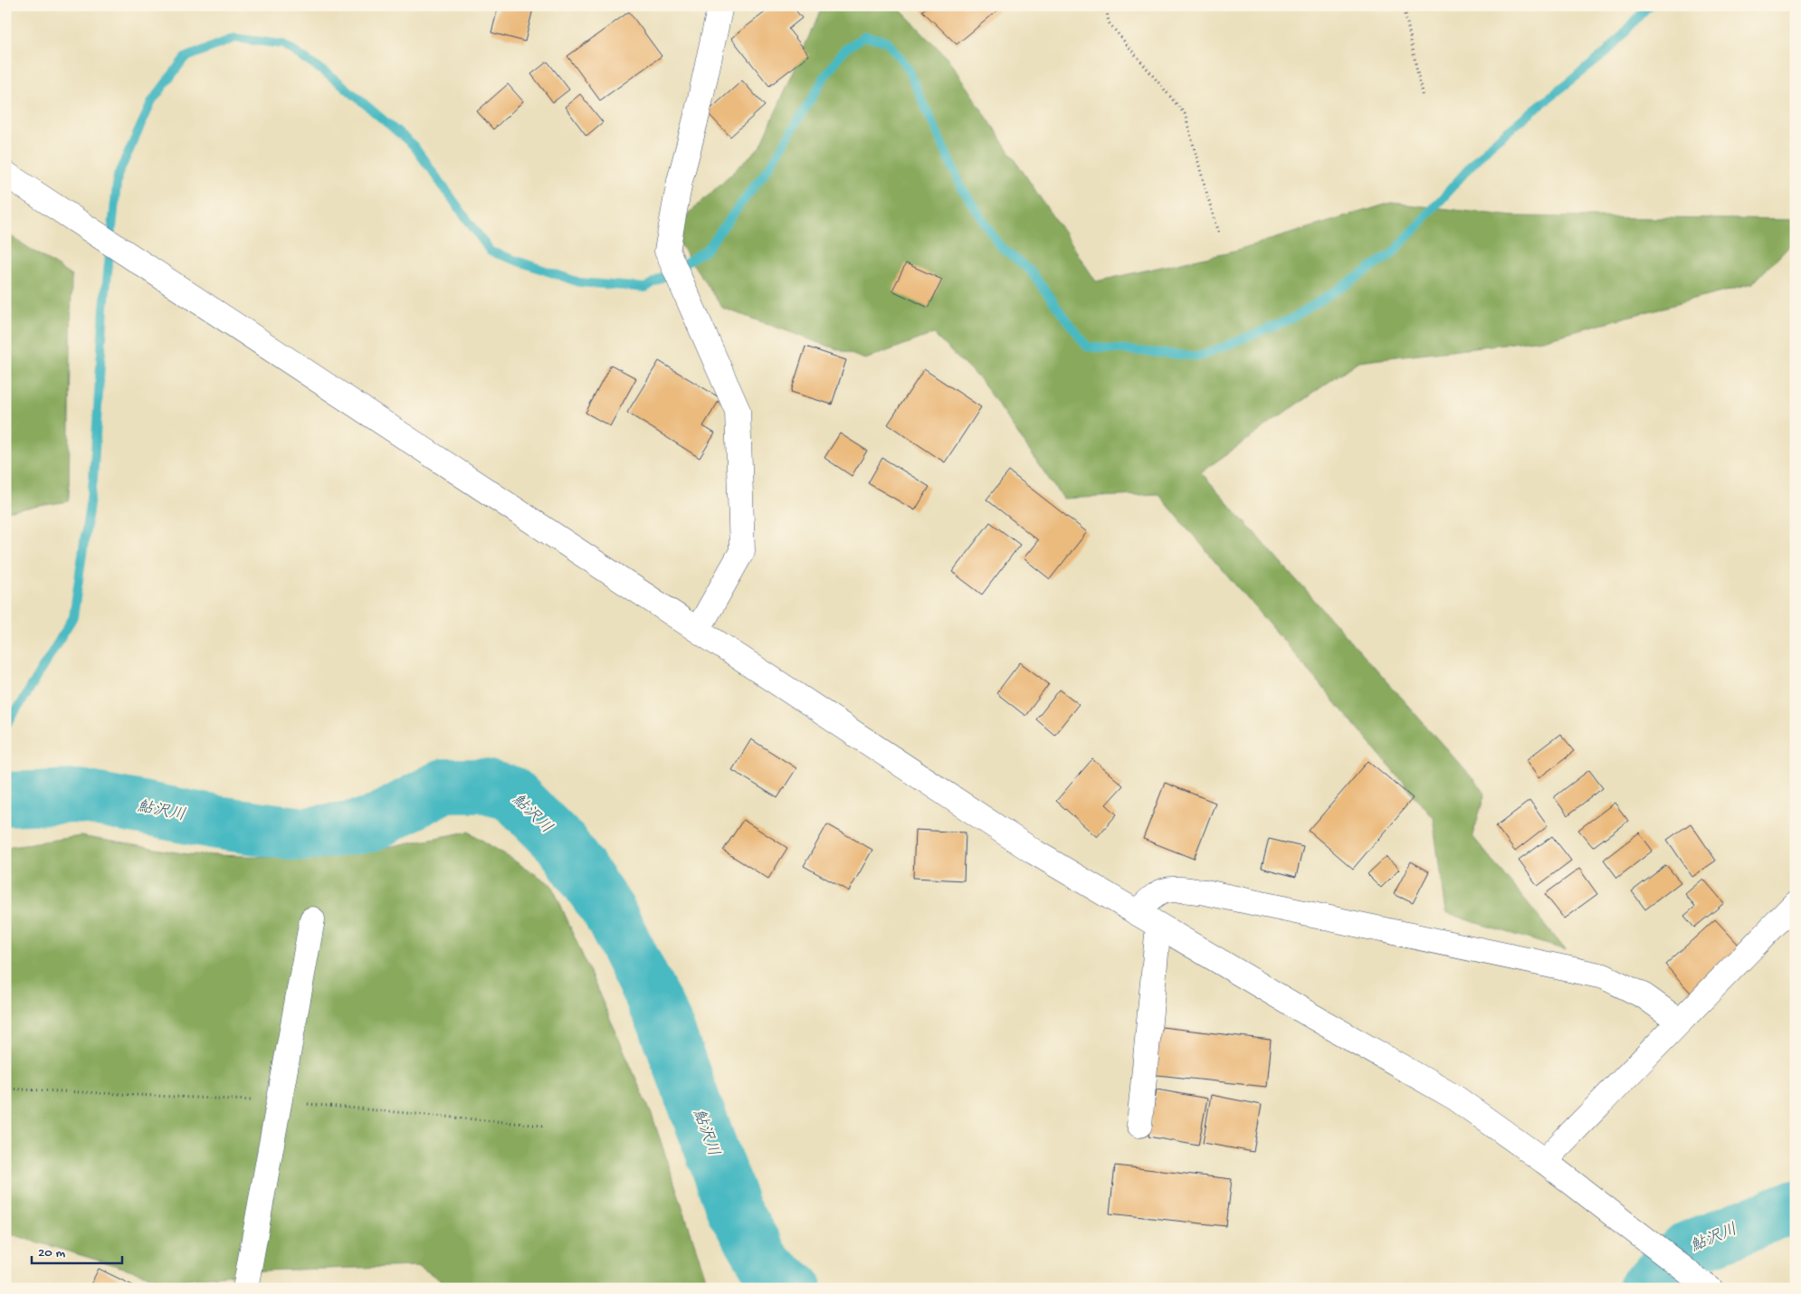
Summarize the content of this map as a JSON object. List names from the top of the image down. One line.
{"water":["鮎沢川"],"scale_bar":"20 m"}
